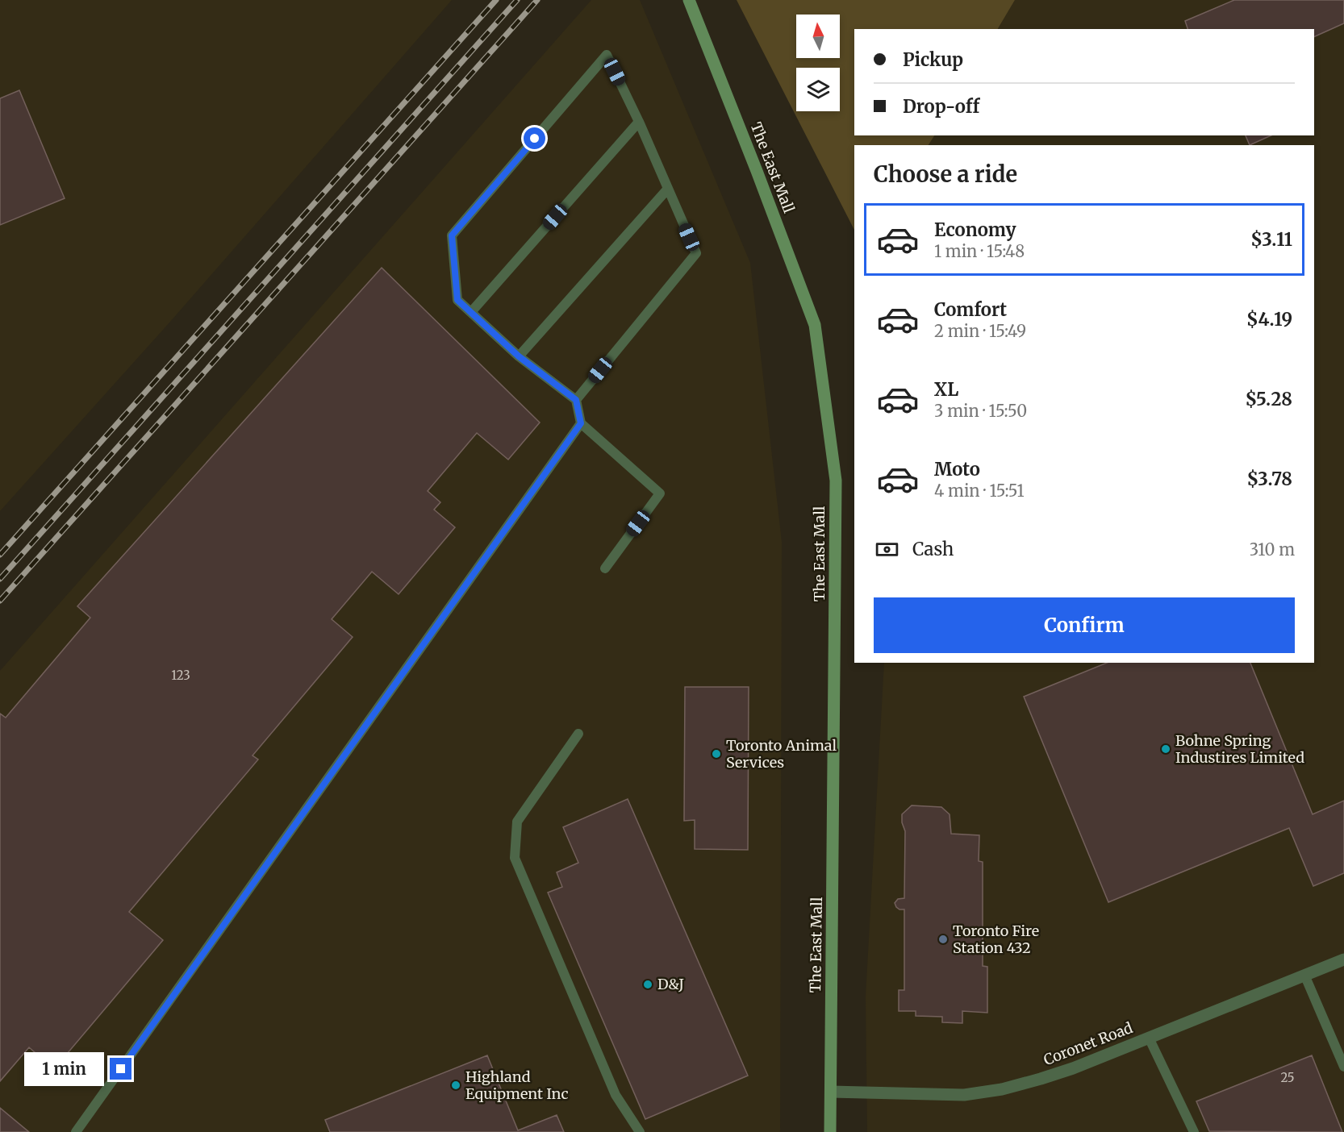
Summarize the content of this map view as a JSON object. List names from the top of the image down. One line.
{"streets":{"main road":["The East Mall"],"street":["Coronet Road"]},"crossings":[["The East Mall","Coronet Road"]],"places":["Bohne Spring Industires Limited","Toronto Animal Services","Toronto Fire Station 432","D&J","Highland Equipment Inc"],"house_numbers":["123","25"],"north":"top","page":{"banner":["Pickup","Drop-off"],"heading":"Choose a ride","list":[{"name":"Economy","note":"1 min · 15:48","value":"$3.11"},{"name":"Comfort","note":"2 min · 15:49","value":"$4.19"},{"name":"XL","note":"3 min · 15:50","value":"$5.28"},{"name":"Moto","note":"4 min · 15:51","value":"$3.78"}],"pay":["Cash","310 m"],"buttons":"Confirm","bubble":"1 min"}}
